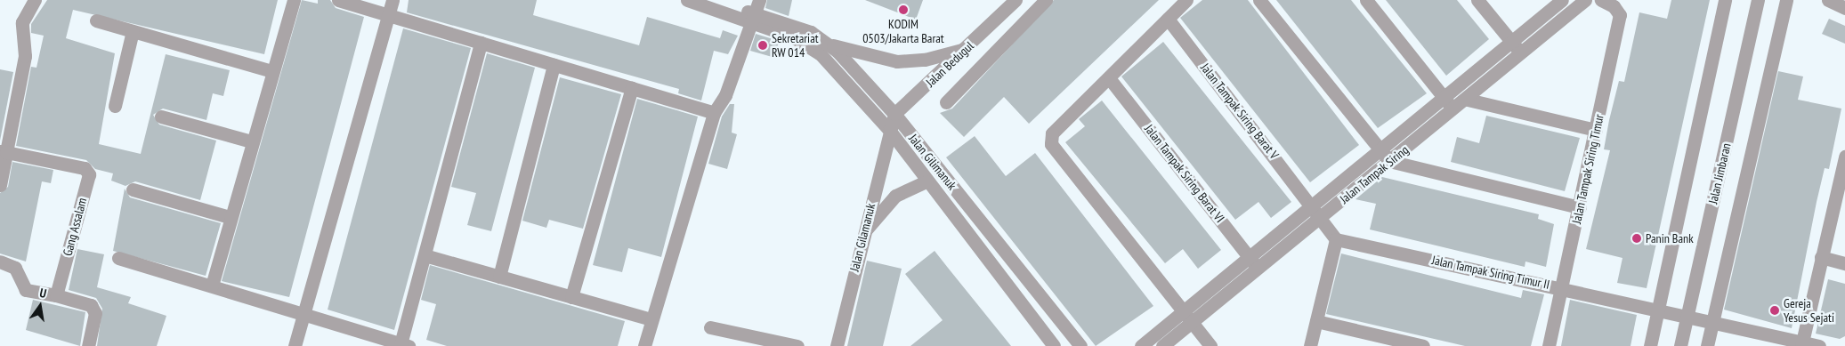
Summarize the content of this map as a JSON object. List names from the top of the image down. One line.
{"streets":{"street":["Jalan Bedugul","Jalan Tampak Siring Barat V","Jalan Gilimanuk","Jalan Tampak Siring Timur","Jalan Tampak Siring Barat VI","Jalan Jimbaran","Jalan Tampak Siring","Gang Assalam","Jalan Gilamanuk","Jalan Tampak Siring Timur II"]},"crossings":[["Jalan Bedugul","Jalan Gilimanuk"],["Jalan Bedugul","Jalan Gilamanuk"],["Jalan Tampak Siring Barat V","Jalan Tampak Siring"],["Jalan Gilimanuk","Jalan Gilamanuk"],["Jalan Tampak Siring Timur","Jalan Tampak Siring Timur II"],["Jalan Tampak Siring Barat VI","Jalan Tampak Siring"],["Jalan Jimbaran","Jalan Tampak Siring Timur II"]],"places":["KODIM 0503/Jakarta Barat","Sekretariat RW 014","Panin Bank","Gereja Yesus Sejati"],"north":"top"}
